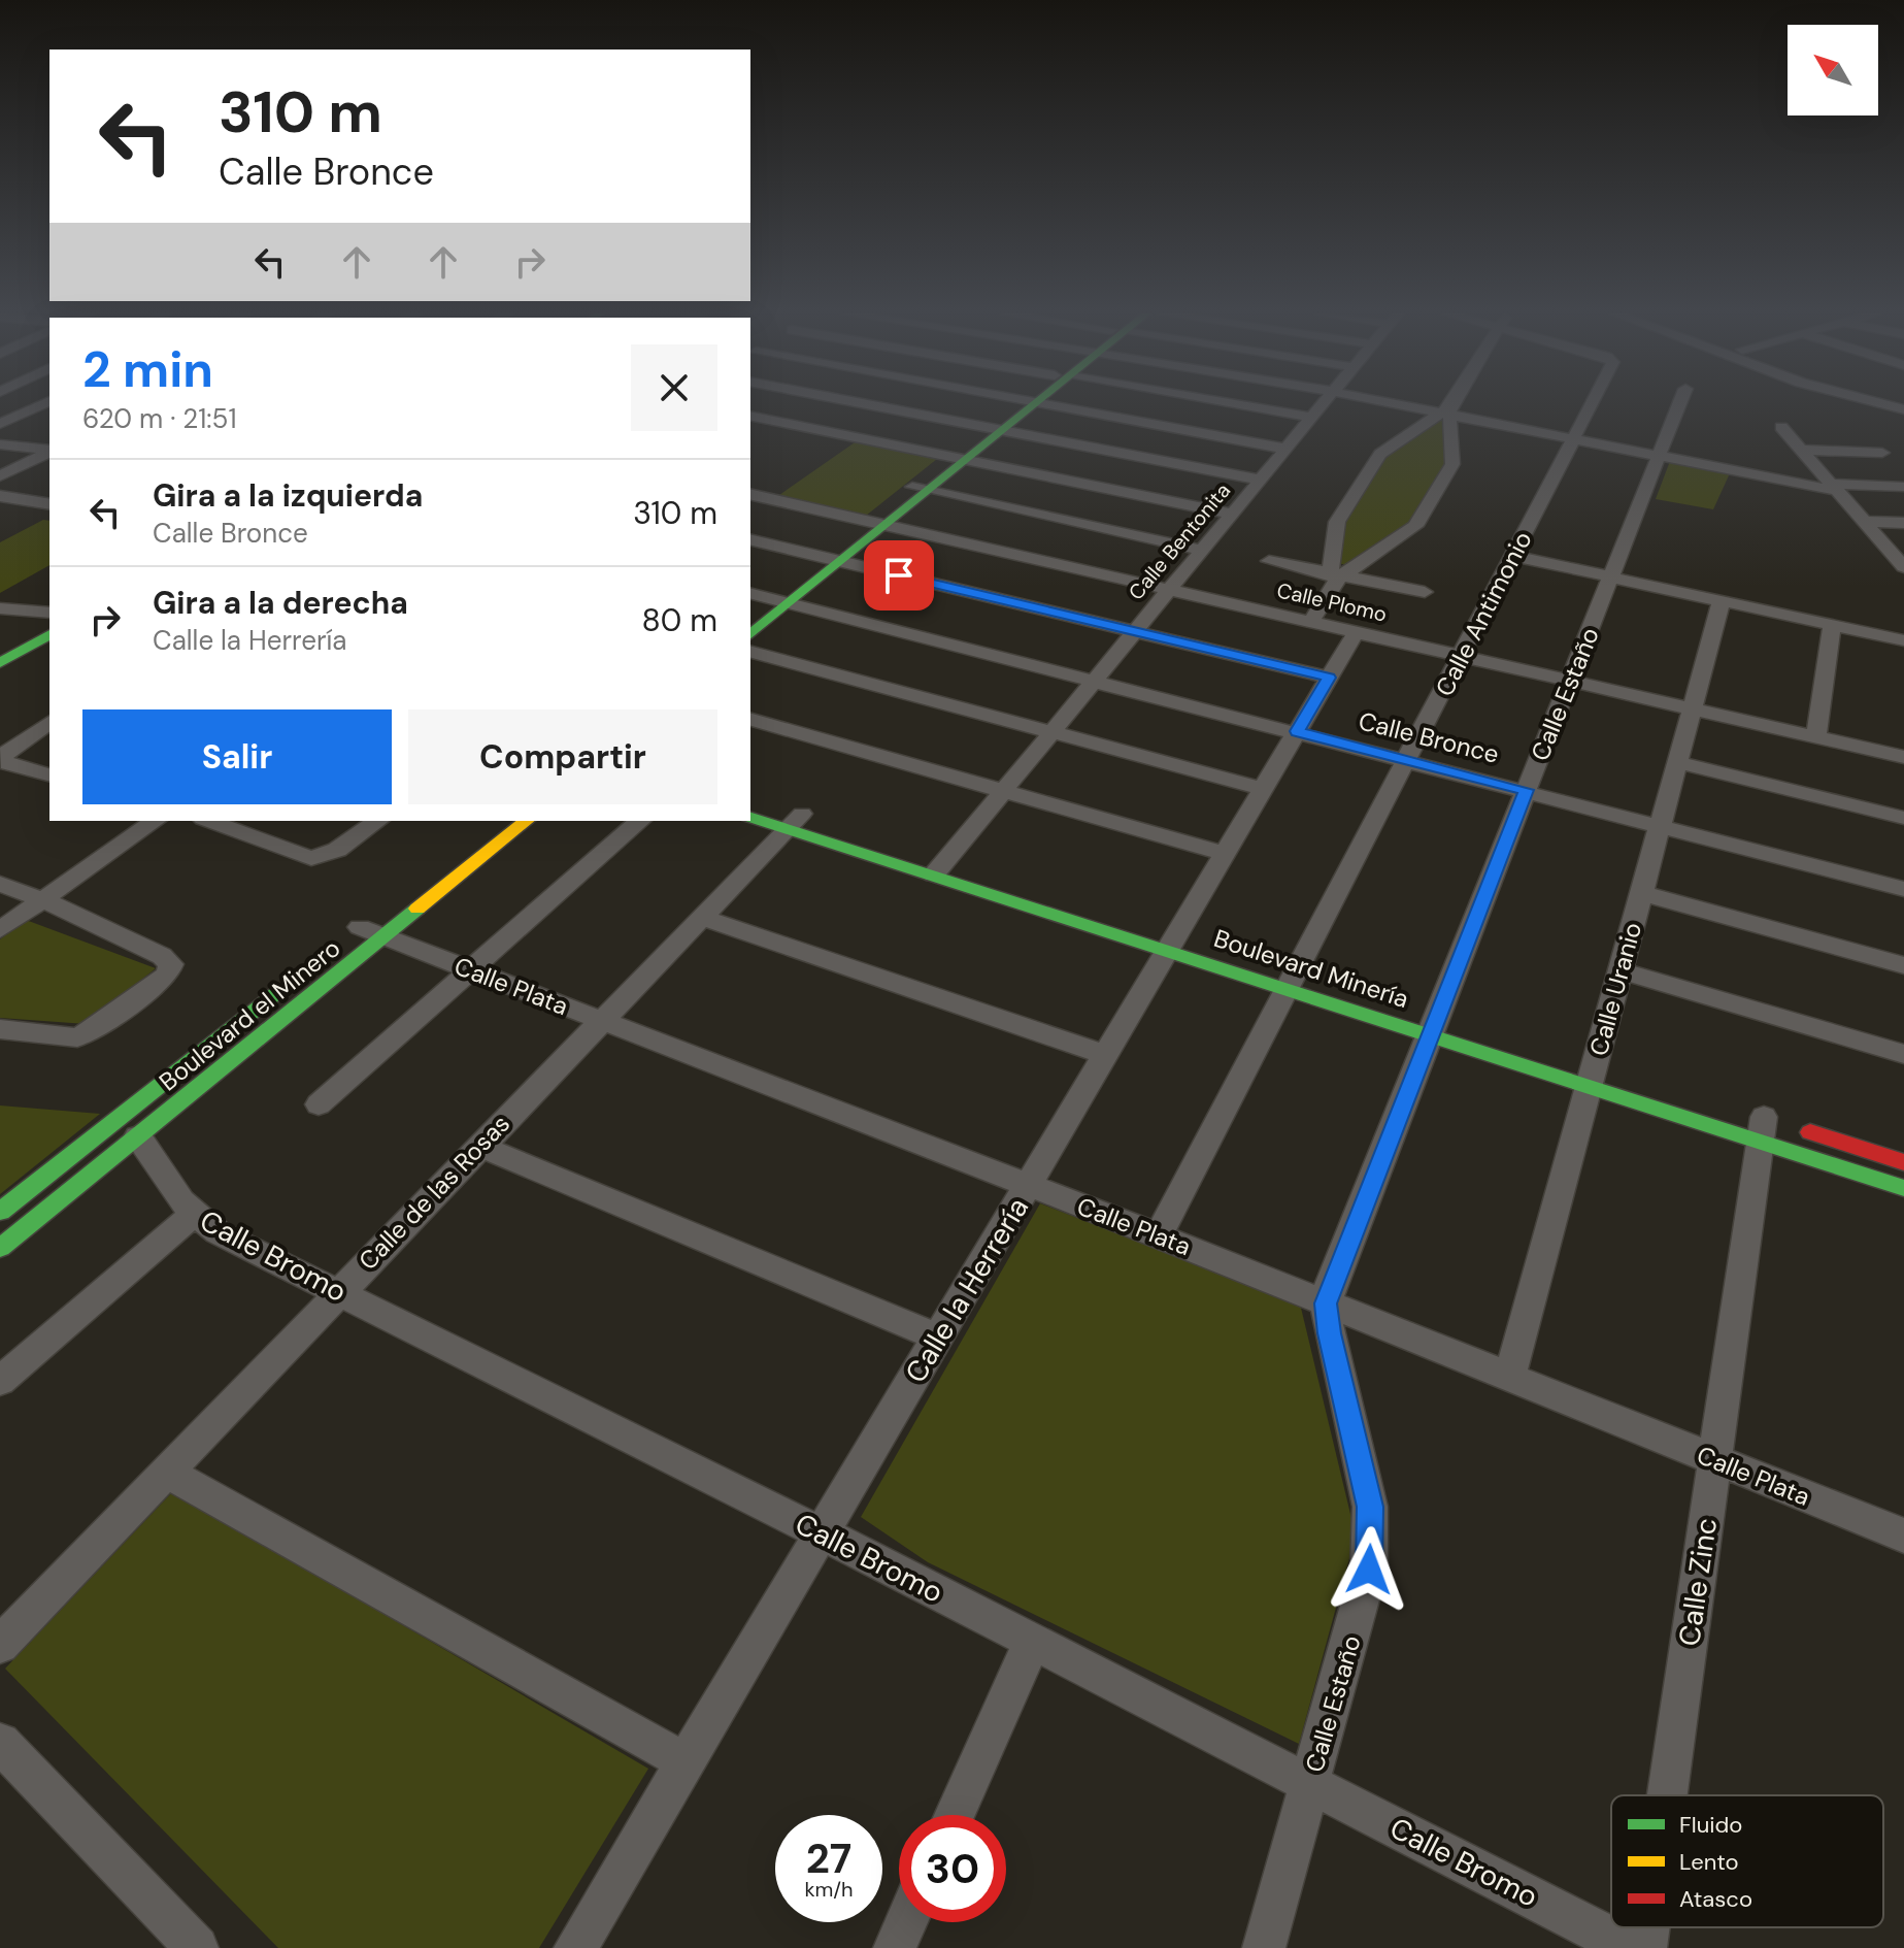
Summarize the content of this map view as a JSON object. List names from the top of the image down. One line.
{"streets":{"street":["Calle Bentonita","Calle Plomo","Calle Antimonio","Calle Estaño","Calle Bronce","Boulevard Minería","Calle Plata","Calle Uranio","Boulevard el Minero","Calle de las Rosas","Calle Bromo","Calle la Herrería","Calle Zinc"]},"crossings":[["Calle Bentonita","Calle Plomo"],["Calle Bentonita","Calle Bronce"],["Calle Bentonita","Boulevard Minería"],["Calle Plomo","Calle Antimonio"],["Calle Plomo","Calle Estaño"],["Calle Plomo","Calle Uranio"],["Calle Plomo","Calle la Herrería"],["Calle Antimonio","Calle Bronce"],["Calle Antimonio","Boulevard Minería"],["Calle Antimonio","Calle Plata"],["Calle Estaño","Calle Bronce"],["Calle Estaño","Boulevard Minería"],["Calle Estaño","Calle Plata"],["Calle Estaño","Calle Bromo"],["Calle Bronce","Calle Uranio"],["Calle Bronce","Calle la Herrería"],["Boulevard Minería","Calle Uranio"],["Boulevard Minería","Calle de las Rosas"],["Boulevard Minería","Calle la Herrería"],["Boulevard Minería","Calle Zinc"],["Calle Plata","Calle Uranio"],["Calle Plata","Boulevard el Minero"],["Calle Plata","Calle de las Rosas"],["Calle Plata","Calle la Herrería"],["Calle Plata","Calle Zinc"],["Boulevard el Minero","Calle Bromo"],["Calle de las Rosas","Calle Bromo"],["Calle Bromo","Calle la Herrería"]],"legend":["Fluido","Lento","Atasco"],"north":"top left","page":{"turn":["310 m","Calle Bronce"],"heading":["2 min","620 m · 21:51"],"list":[{"name":"Gira a la izquierda","note":"Calle Bronce","value":"310 m"},{"name":"Gira a la derecha","note":"Calle la Herrería","value":"80 m"}],"buttons":["Salir","Compartir"],"speed":"27 km/h","limit":"30"}}
